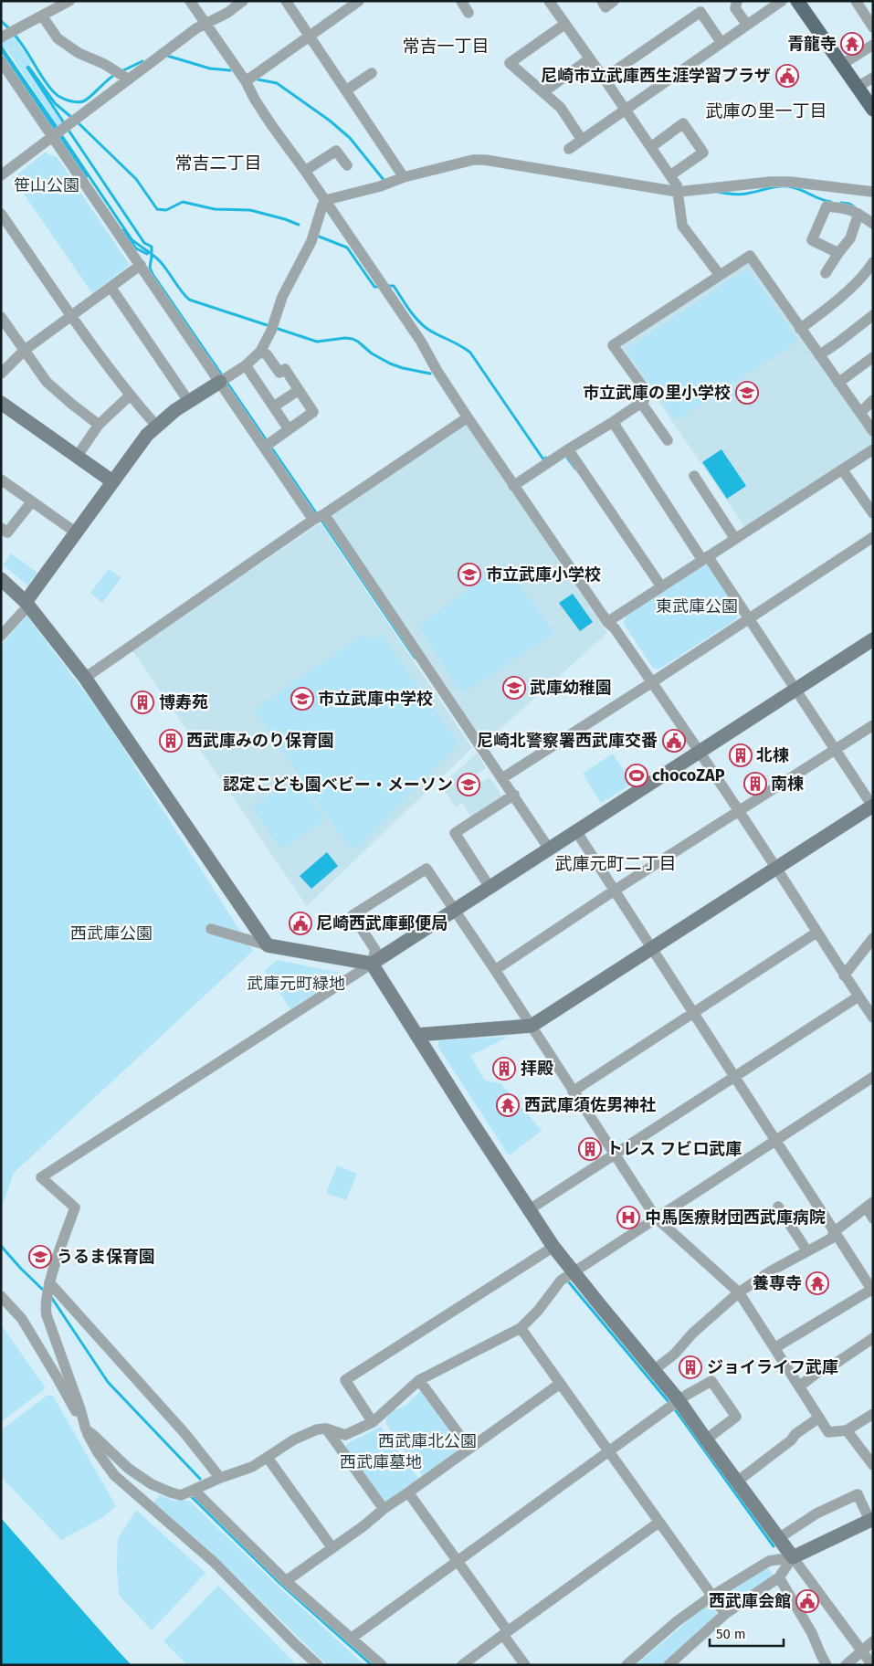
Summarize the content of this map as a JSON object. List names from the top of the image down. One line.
{"districts":["常吉一丁目","武庫の里一丁目","常吉二丁目","武庫元町二丁目"],"parks":["笹山公園","東武庫公園","西武庫公園","武庫元町緑地","西武庫北公園","西武庫墓地"],"places":{"temple":["青龍寺","西武庫須佐男神社","養専寺"],"public building":["尼崎市立武庫西生涯学習プラザ","尼崎北警察署西武庫交番","尼崎西武庫郵便局","西武庫会館"],"school or university":["市立武庫の里小学校","市立武庫小学校","武庫幼稚園","市立武庫中学校","認定こども園ベビー・メーソン","うるま保育園"],"building":["博寿苑","西武庫みのり保育園","北棟","南棟","拝殿","トレス フビロ武庫","ジョイライフ武庫"],"sports":["chocoZAP"],"hospital":["中馬医療財団西武庫病院"]},"scale_bar":"50 m"}
